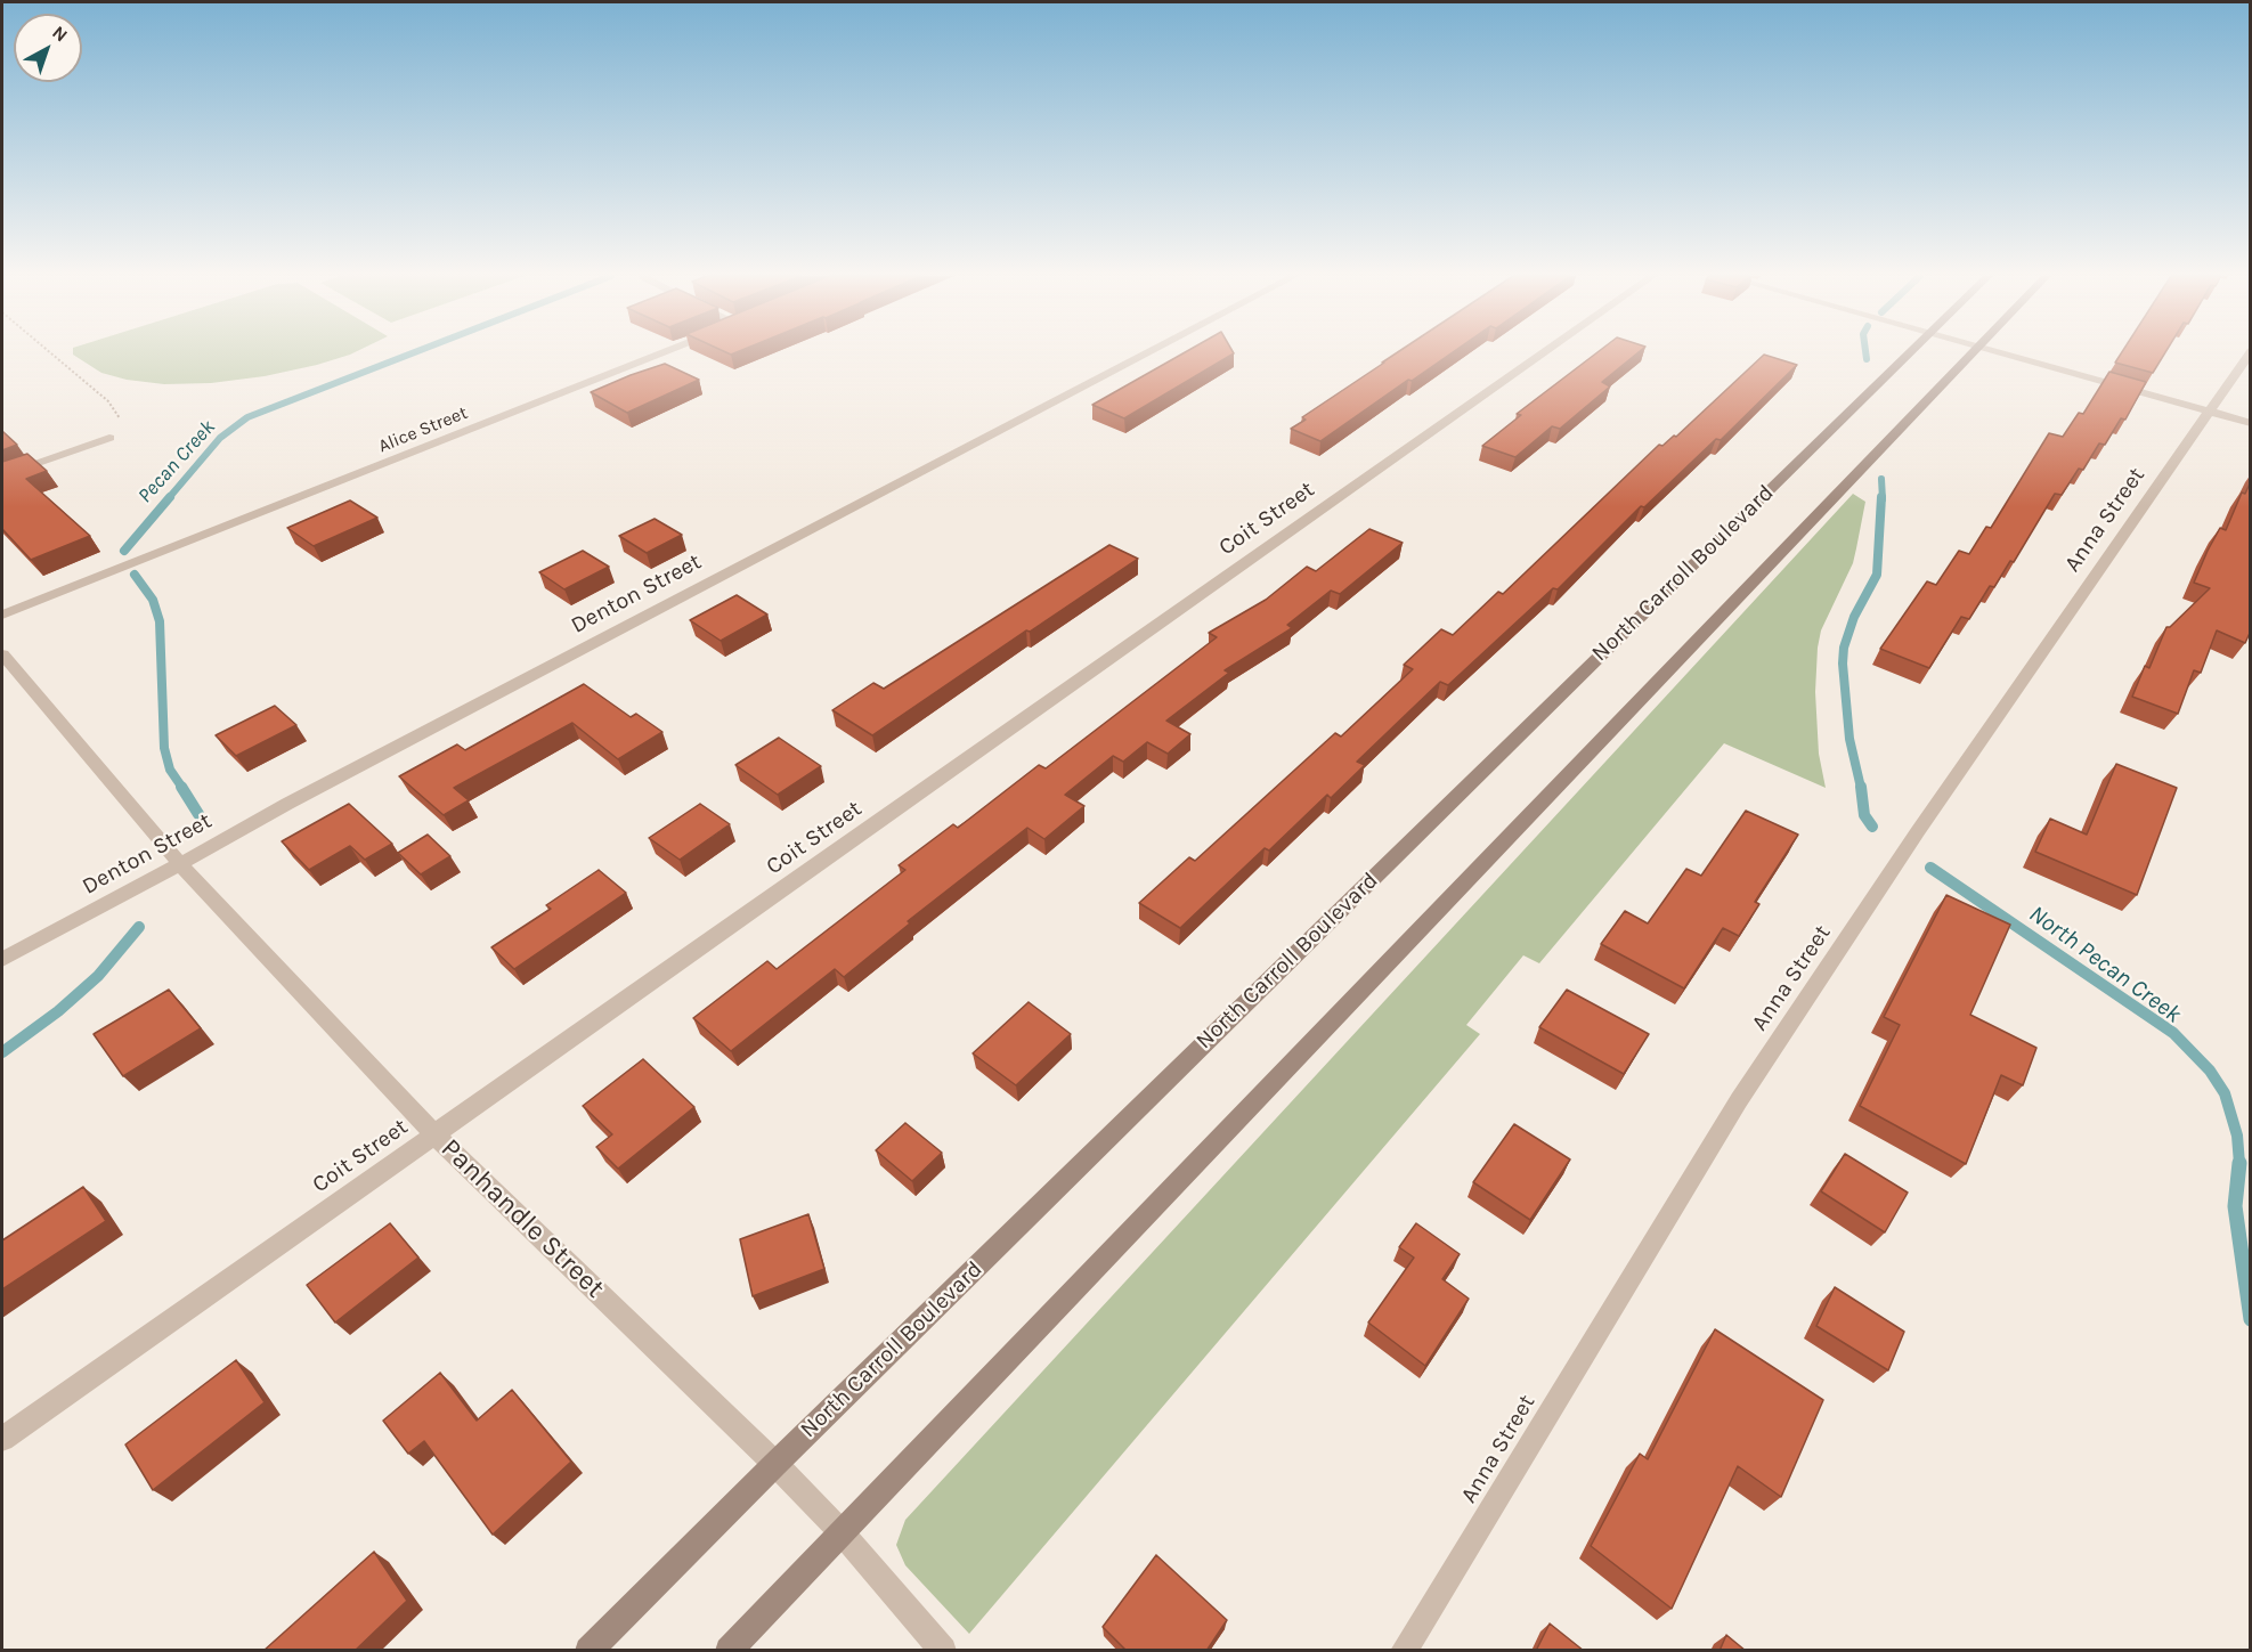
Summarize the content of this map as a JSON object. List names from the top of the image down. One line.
{"streets":{"main road":["North Carroll Boulevard"],"street":["Alice Street","Coit Street","Anna Street","Denton Street","Panhandle Street"]},"crossings":[["Coit Street","Panhandle Street"],["North Carroll Boulevard","Panhandle Street"],["Denton Street","Panhandle Street"]],"water":["Pecan Creek","North Pecan Creek"],"north":"top right"}
